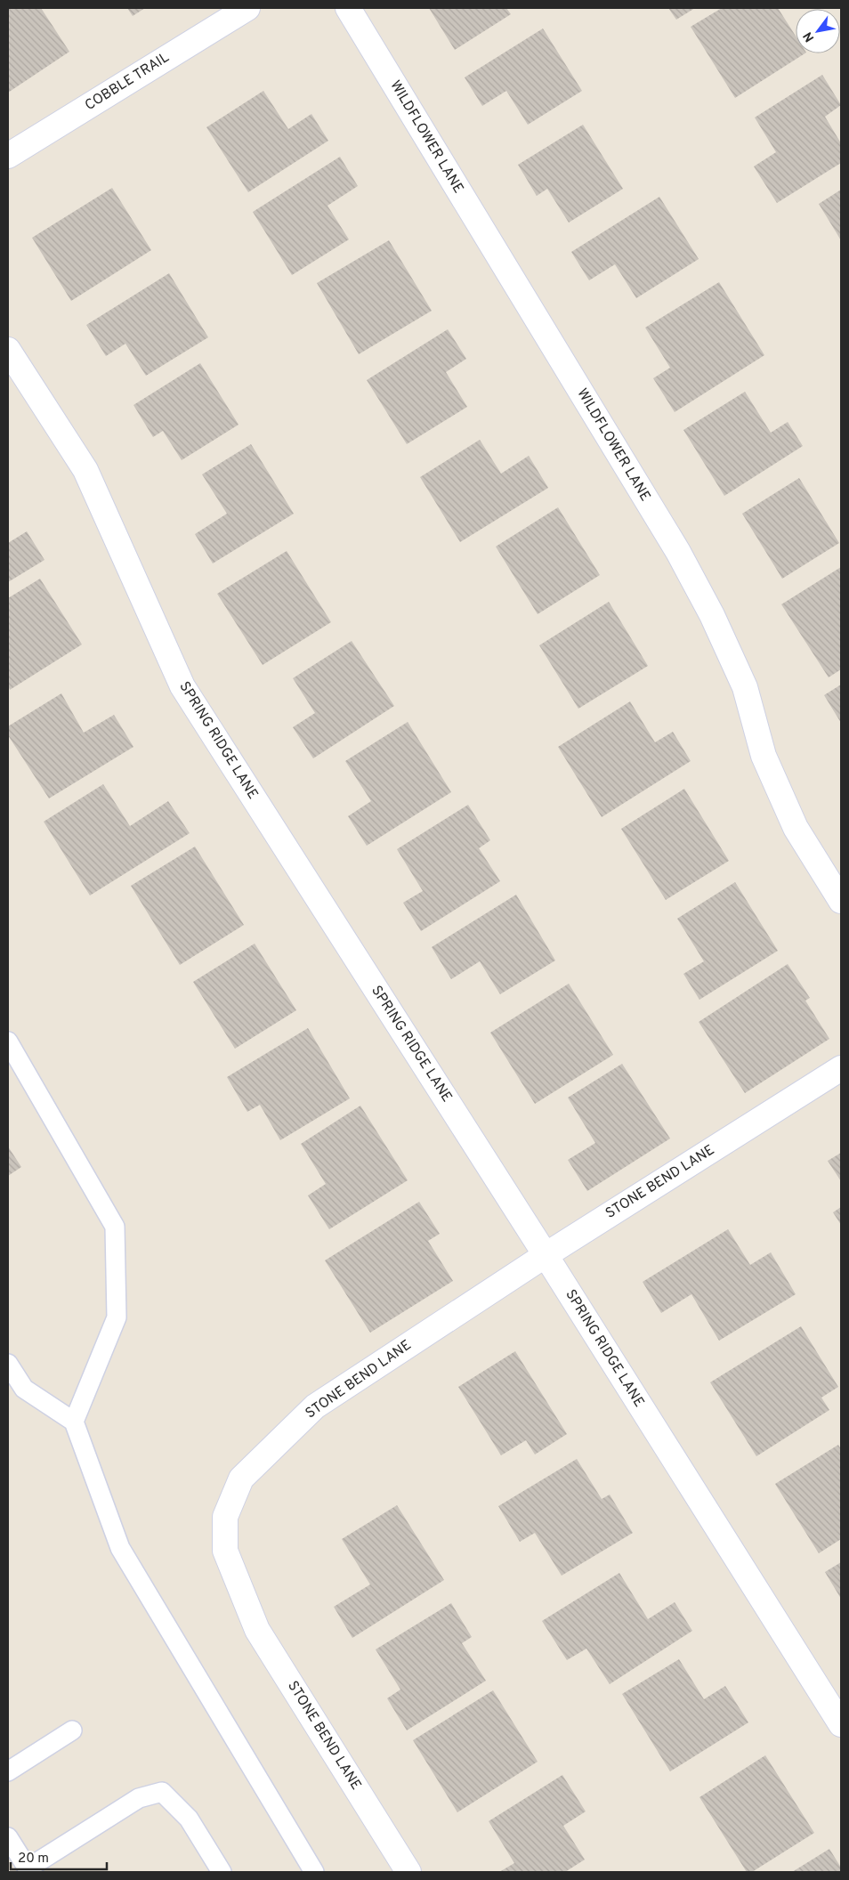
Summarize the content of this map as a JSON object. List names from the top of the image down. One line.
{"streets":{"street":["COBBLE TRAIL","WILDFLOWER LANE","SPRING RIDGE LANE","STONE BEND LANE"]},"crossings":[["SPRING RIDGE LANE","STONE BEND LANE"]],"scale_bar":"20 m","north":"bottom left"}
